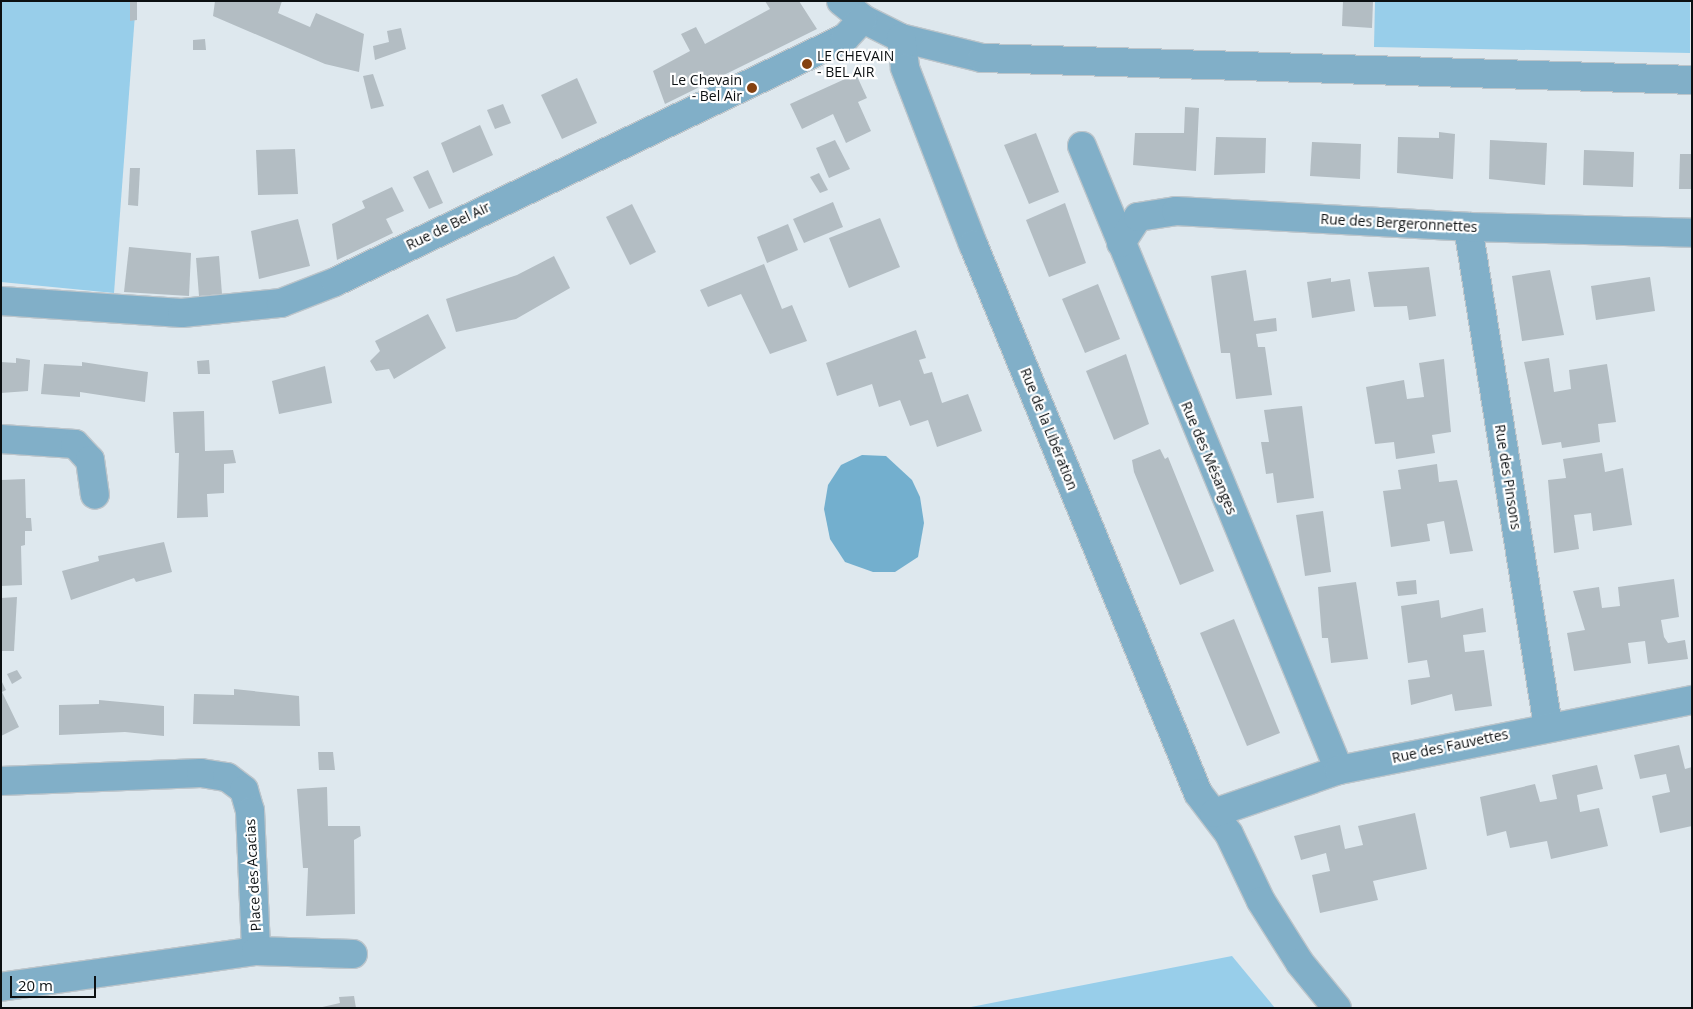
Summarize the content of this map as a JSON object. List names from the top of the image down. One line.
{"streets":{"street":["Rue des Bergeronnettes","Rue de Bel Air","Rue de la Libération","Rue des Mésanges","Rue des Pinsons","Rue des Fauvettes","Place des Acacias"]},"crossings":[["Rue des Bergeronnettes","Rue des Mésanges"],["Rue des Bergeronnettes","Rue des Pinsons"],["Rue de la Libération","Rue des Fauvettes"],["Rue des Mésanges","Rue des Fauvettes"],["Rue des Pinsons","Rue des Fauvettes"]],"places":["LE CHEVAIN - BEL AIR","Le Chevain - Bel Air"],"scale_bar":"20 m"}
